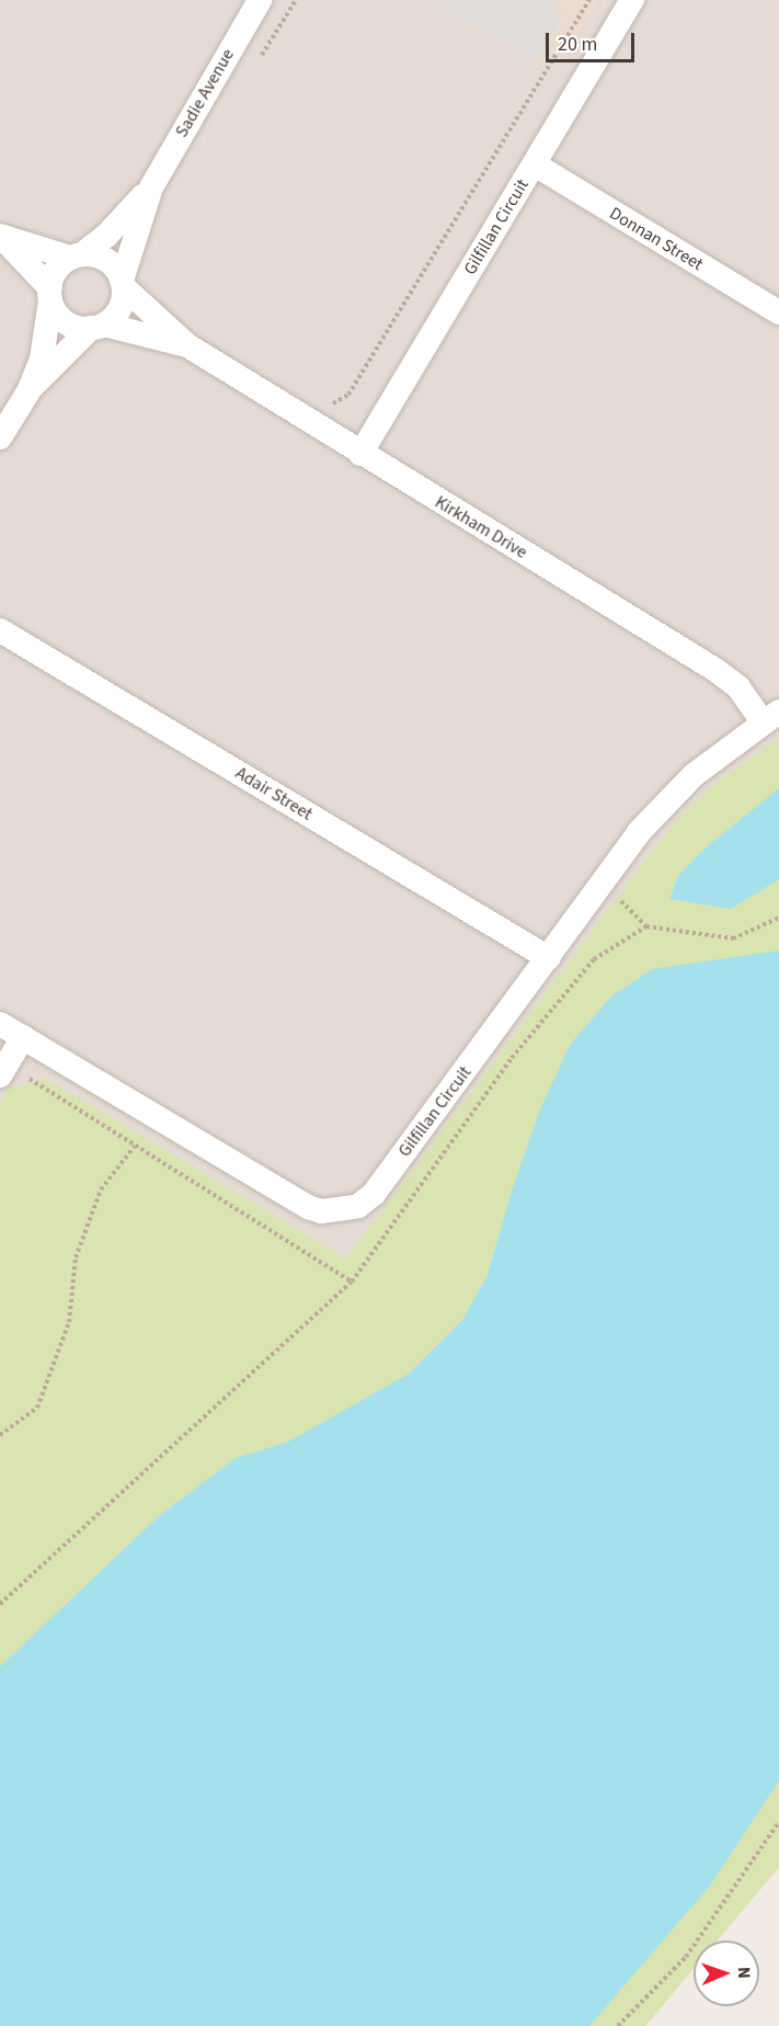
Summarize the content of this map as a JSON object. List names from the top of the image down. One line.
{"streets":{"street":["Sadie Avenue","Gilfillan Circuit","Donnan Street","Kirkham Drive","Adair Street"]},"crossings":[["Sadie Avenue","Kirkham Drive"],["Gilfillan Circuit","Donnan Street"],["Gilfillan Circuit","Kirkham Drive"],["Gilfillan Circuit","Adair Street"]],"scale_bar":"20 m","north":"right"}
